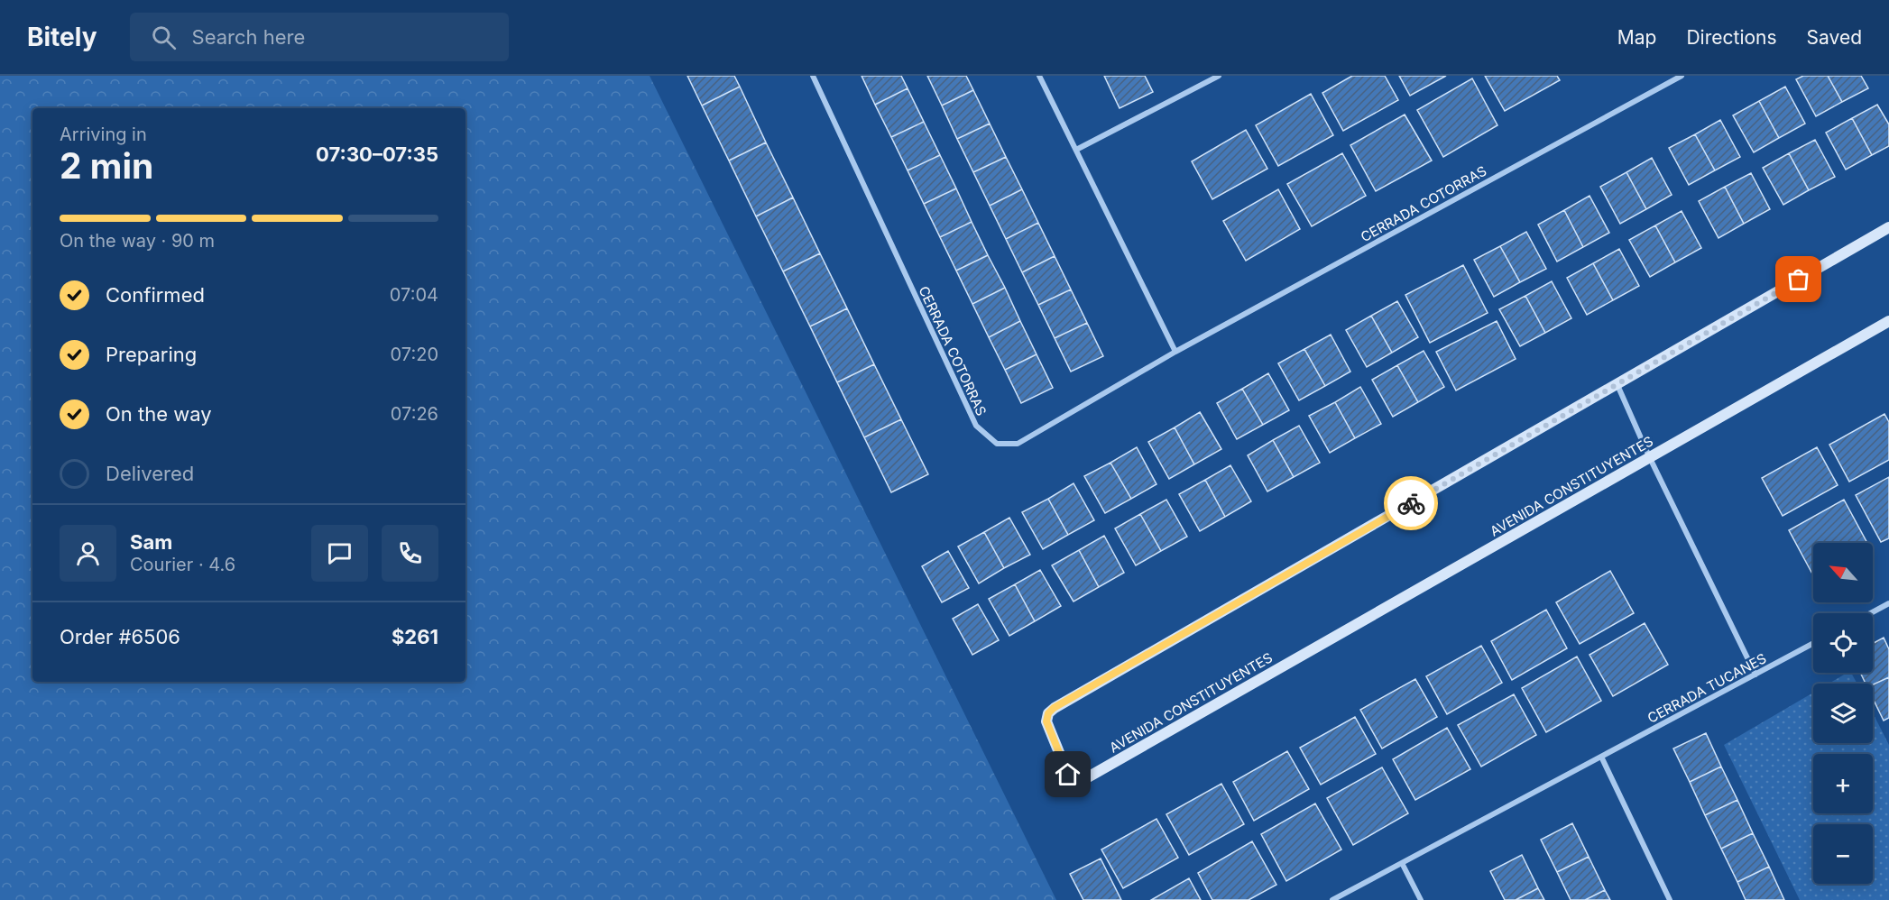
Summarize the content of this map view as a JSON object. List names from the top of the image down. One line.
{"streets":{"main road":["AVENIDA CONSTITUYENTES"],"street":["CERRADA COTORRAS","CERRADA TUCANES"]},"north":"top left","page":{"header":"Bitely","search":"Search here","nav":["Map","Directions","Saved"],"heading":["2 min","Arriving in","07:30–07:35"],"panel":["Sam","Courier · 4.6","Order #6506","$261"],"bar":"On the way · 90 m","list":[["Confirmed","07:04"],["Preparing","07:20"],["On the way","07:26"],"Delivered"],"map_buttons":["+","−"]}}
